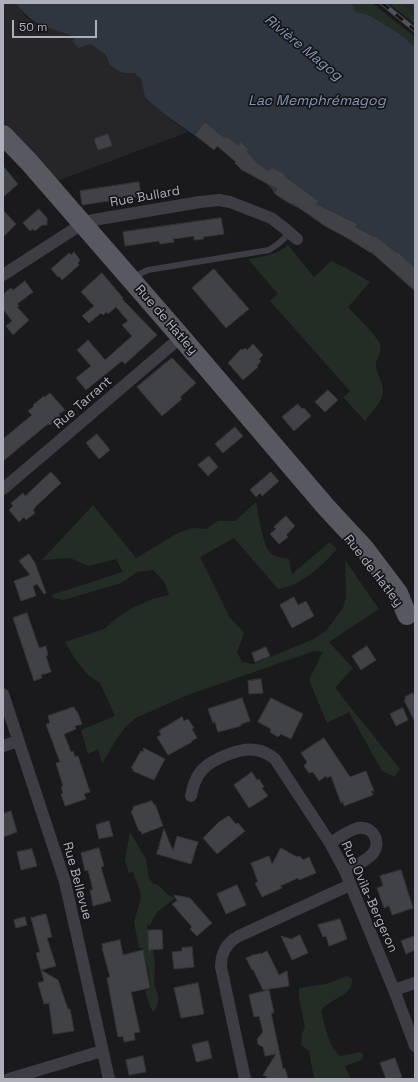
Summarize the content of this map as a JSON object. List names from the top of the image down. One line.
{"streets":{"main road":["Rue de Hatley"],"street":["Rue Bullard","Rue Tarrant","Rue Bellevue","Rue Ovila-Bergeron"]},"crossings":[["Rue Bullard","Rue de Hatley"],["Rue de Hatley","Rue Tarrant"]],"water":["Rivière Magog","Lac Memphrémagog"],"scale_bar":"50 m"}
